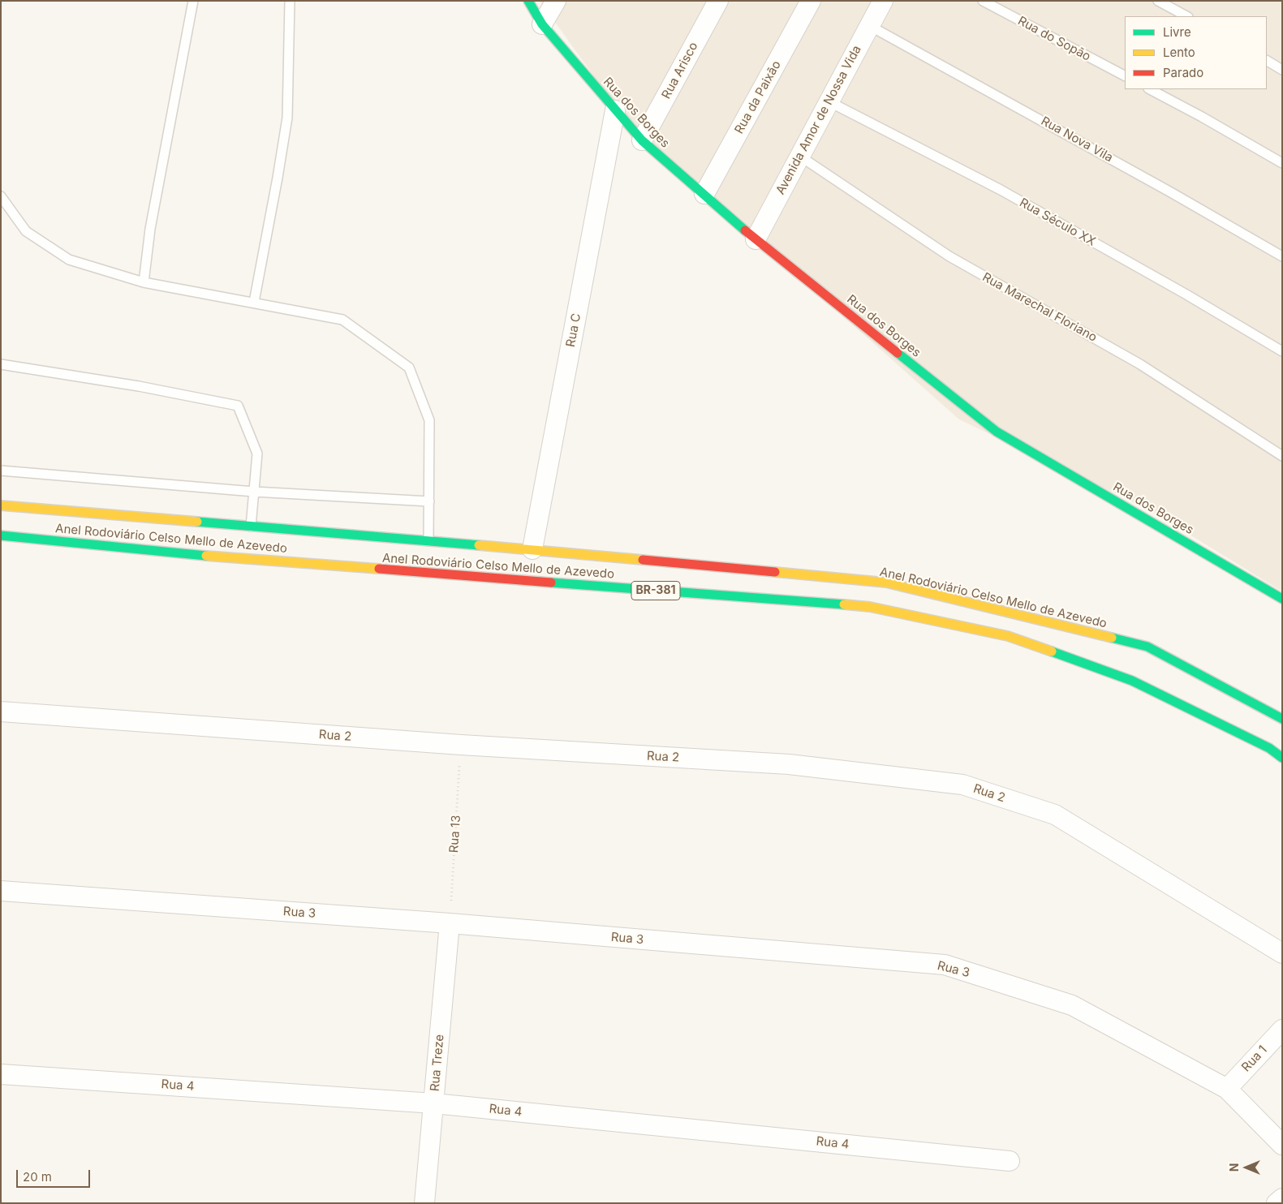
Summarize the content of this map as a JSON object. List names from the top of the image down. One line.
{"streets":{"main road":["Rua dos Borges","Anel Rodoviário Celso Mello de Azevedo","BR-381"],"street":["Rua Arisco","Rua da Paixão","Avenida Amor de Nossa Vida","Rua C","Rua 2","Rua 3","Rua 1","Rua Treze","Rua 4"],"lane":["Rua do Sopão","Rua Nova Vila","Rua Século XX","Rua Marechal Floriano"],"path":["Rua 13"]},"crossings":[["Rua Arisco","Rua dos Borges"],["Rua da Paixão","Rua dos Borges"],["Rua dos Borges","Avenida Amor de Nossa Vida"],["Rua dos Borges","Rua C"],["Avenida Amor de Nossa Vida","Rua Nova Vila"],["Avenida Amor de Nossa Vida","Rua Século XX"],["Avenida Amor de Nossa Vida","Rua Marechal Floriano"],["Rua C","Anel Rodoviário Celso Mello de Azevedo"],["Rua 2","Rua 13"],["Rua 13","Rua 3"],["Rua 13","Rua Treze"],["Rua 3","Rua 1"],["Rua 3","Rua Treze"],["Rua Treze","Rua 4"]],"legend":["Livre","Lento","Parado"],"scale_bar":"20 m","north":"left"}
